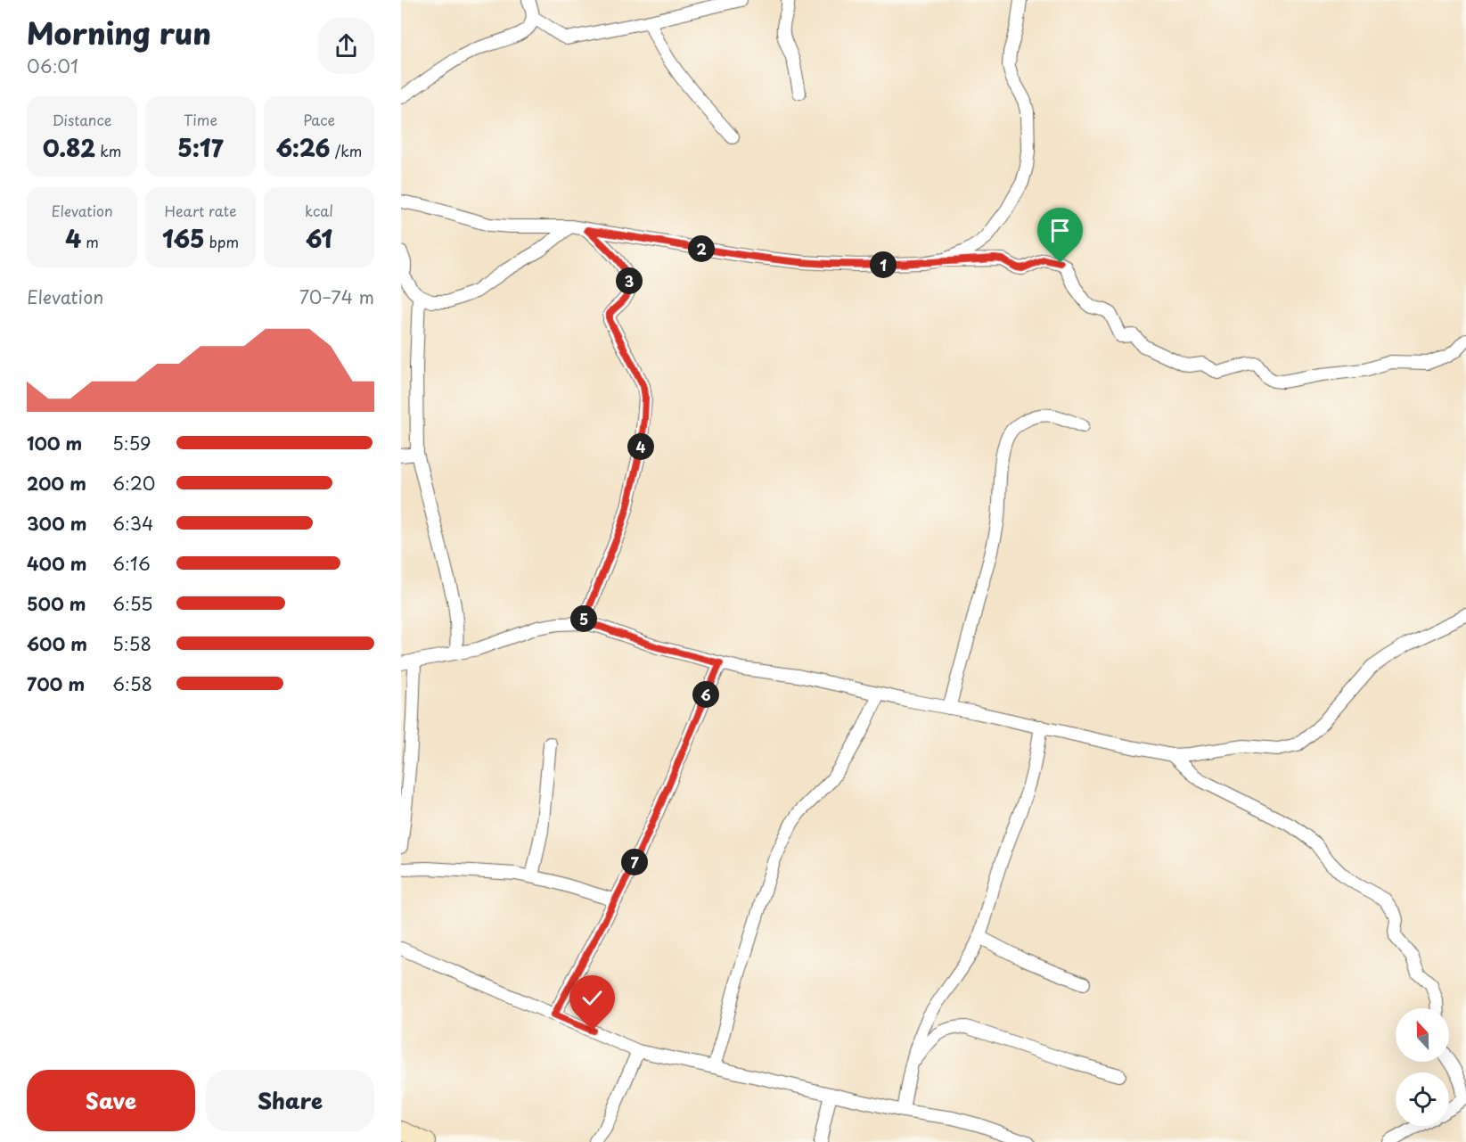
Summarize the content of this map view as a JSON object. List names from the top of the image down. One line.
{"north":"top","page":{"heading":["Morning run","06:01"],"stats":[["Distance","0.82 km"],["Time","5:17"],["Pace","6:26 /km"],["Elevation","4 m"],["Heart rate","165 bpm"],["kcal","61"]],"pins":["2","1","3","4","5","6","7"],"chart":["Elevation","70–74 m"],"list":[{"name":"100 m","note":"5:59"},{"name":"200 m","note":"6:20"},{"name":"300 m","note":"6:34"},{"name":"400 m","note":"6:16"},{"name":"500 m","note":"6:55"},{"name":"600 m","note":"5:58"},{"name":"700 m","note":"6:58"}],"buttons":["Save","Share"]}}
